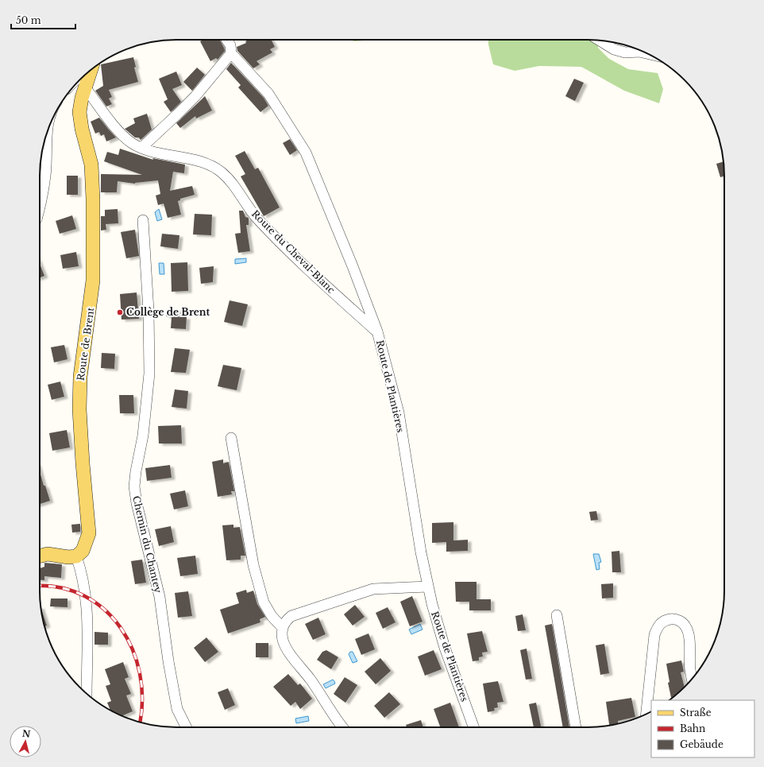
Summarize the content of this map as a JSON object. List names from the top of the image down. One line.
{"streets":{"main road":["Route de Brent"],"street":["Route du Cheval-Blanc","Route de Plantières","Chemin du Chantey"]},"crossings":[["Route du Cheval-Blanc","Route de Brent"],["Route du Cheval-Blanc","Route de Plantières"]],"places":["Collège de Brent"],"legend":["Straße","Bahn","Gebäude"],"scale_bar":"50 m","north":"top"}
